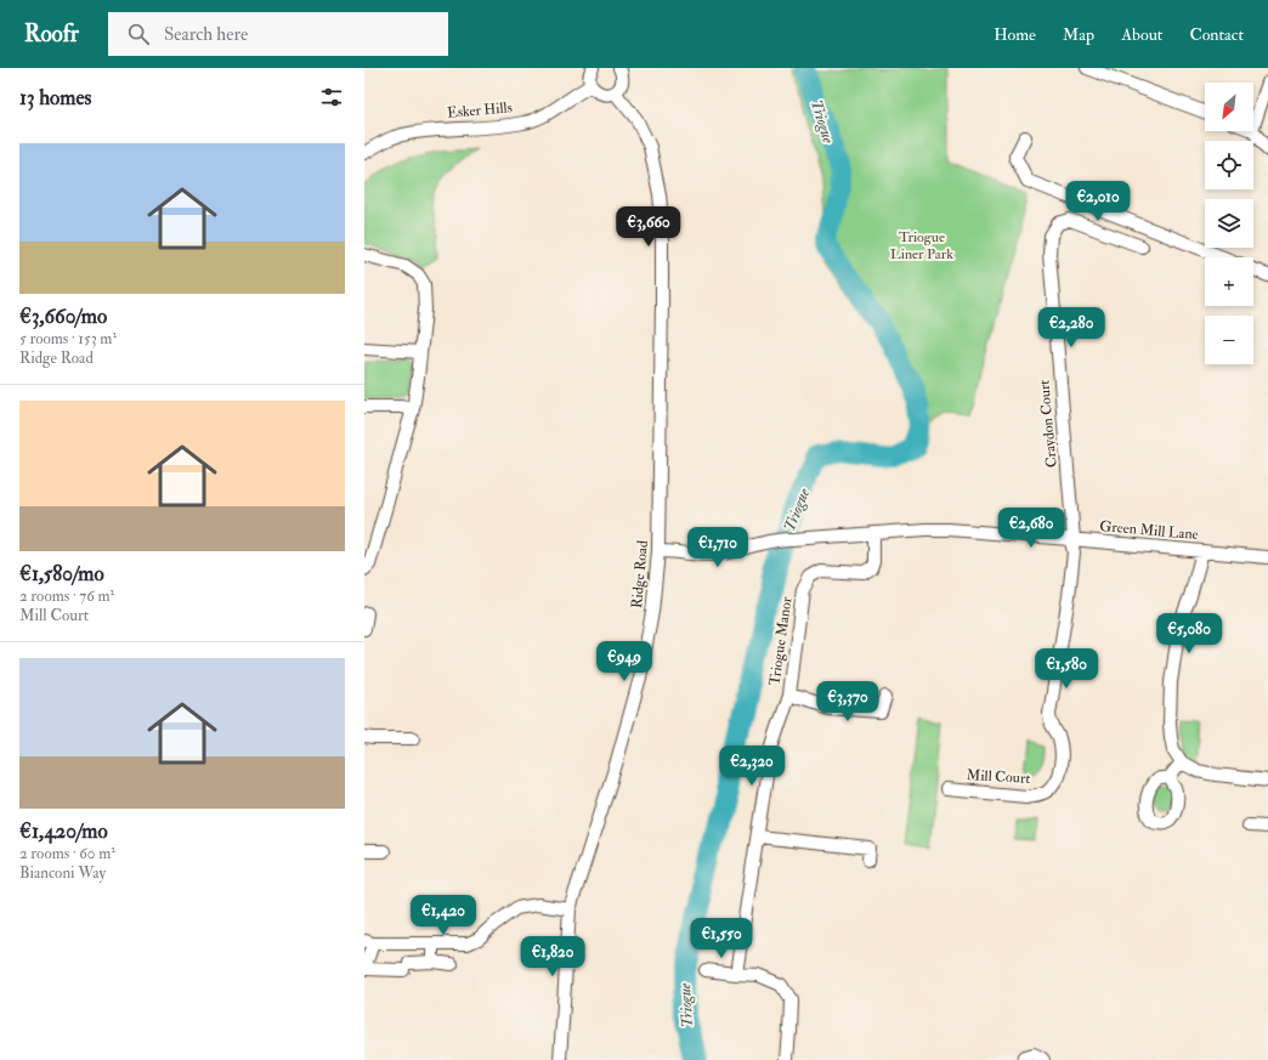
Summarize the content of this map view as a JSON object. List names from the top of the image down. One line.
{"streets":{"street":["Esker Hills","Craydon Court","Green Mill Lane","Ridge Road","Triogue Manor","Mill Court"]},"crossings":[["Craydon Court","Green Mill Lane"],["Craydon Court","Mill Court"],["Green Mill Lane","Ridge Road"],["Green Mill Lane","Triogue Manor"],["Green Mill Lane","Mill Court"]],"water":["Triogue"],"parks":["Triogue Liner Park"],"north":"bottom left","page":{"header":"Roofr","search":"Search here","nav":["Home","Map","About","Contact"],"heading":"13 homes","map_buttons":["+","−"],"list":[{"name":"€3,660/mo","note":"5 rooms · 153 m² · Ridge Road"},{"name":"€1,580/mo","note":"2 rooms · 76 m² · Mill Court"},{"name":"€1,420/mo","note":"2 rooms · 60 m² · Bianconi Way"}],"price":["€2,010","€3,660","€2,280","€2,680","€1,710","€5,080","€949","€1,580","€3,370","€2,320","€1,420","€1,550","€1,820"]}}
